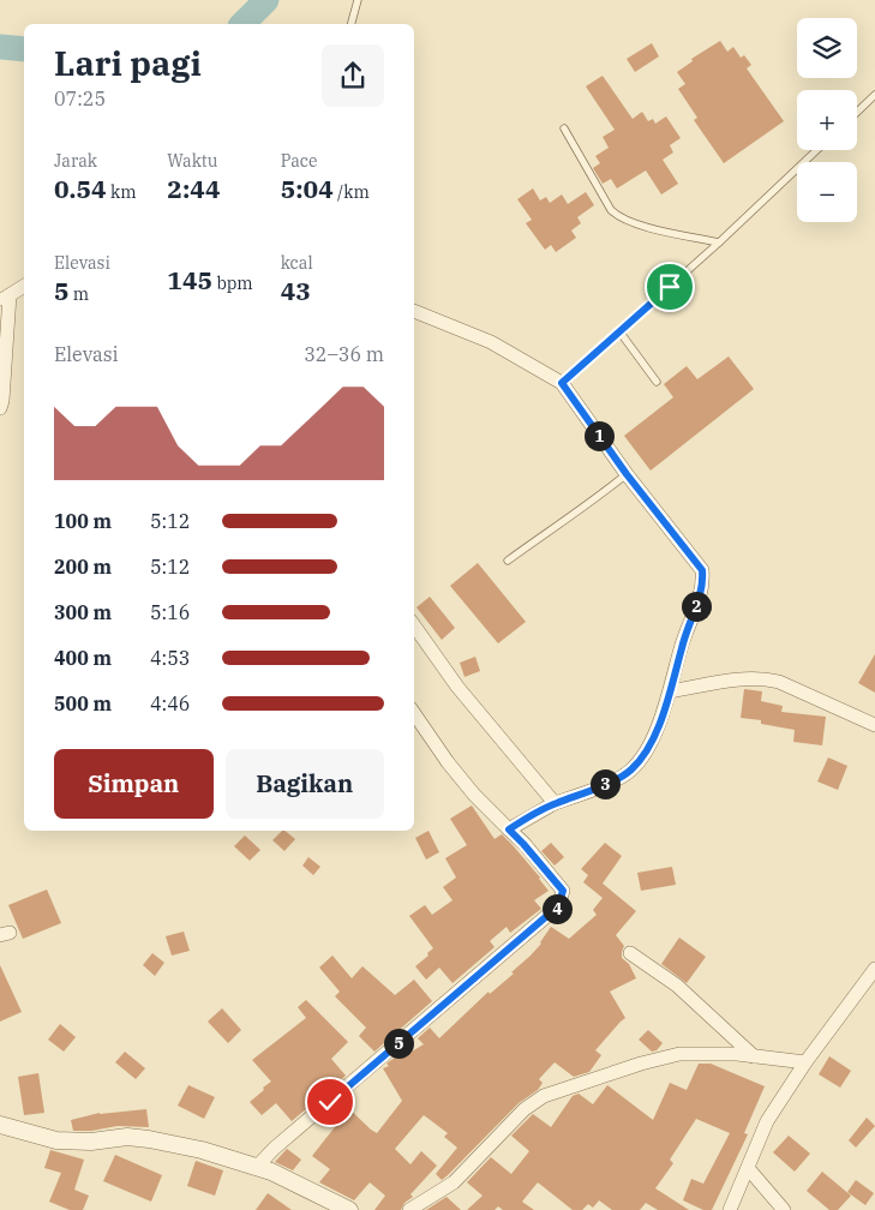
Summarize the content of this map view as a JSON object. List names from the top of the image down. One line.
{"page":{"map_buttons":["+","−"],"heading":["Lari pagi","07:25"],"stats":[["Jarak","0.54 km"],["Waktu","2:44"],["Pace","5:04 /km"],["Elevasi","5 m"],["145 bpm"],["kcal","43"]],"chart":["Elevasi","32–36 m"],"pins":["1","2","3","4","5"],"list":[{"name":"100 m","note":"5:12"},{"name":"200 m","note":"5:12"},{"name":"300 m","note":"5:16"},{"name":"400 m","note":"4:53"},{"name":"500 m","note":"4:46"}],"buttons":["Simpan","Bagikan"]}}
